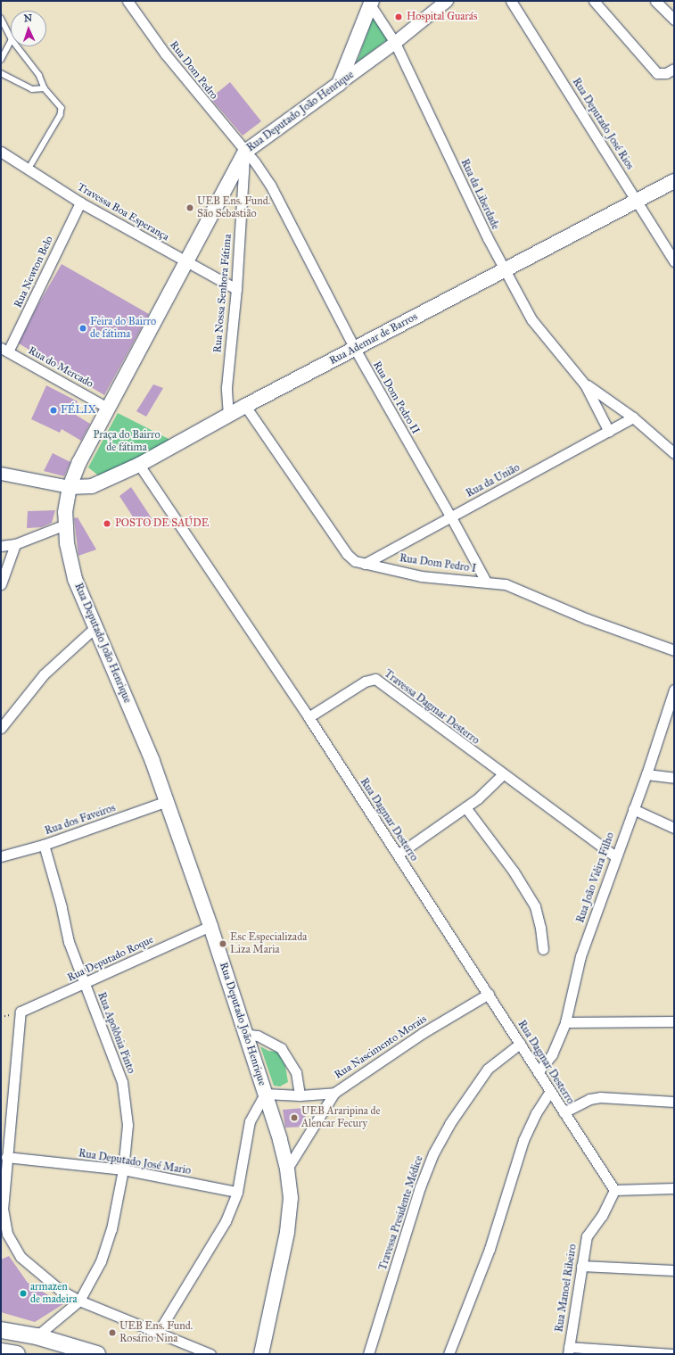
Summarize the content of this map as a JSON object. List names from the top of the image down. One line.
{"streets":{"main road":["Rua Deputado João Henrique","Rua Ademar de Barros"],"street":["Rua Dom Pedro","Rua Deputado José Rios","Rua da Liberdade","Travessa Boa Esperança","Rua Newton Belo","Rua Nossa Senhora Fátima","Rua do Mercado","Rua Dom Pedro II","Rua da União","Rua Dom Pedro I","Travessa Dagmar Desterro","Rua dos Faveiros","Rua Dagmar Desterro","Rua João Viêira Filho","Rua Deputado Roque","Rua Apolônia Pinto","Rua Nascimento Morais","Rua Deputado José Mario","Travessa Presidente Médice","Rua Manoel Ribeiro"]},"crossings":[["Rua Dom Pedro","Rua Deputado João Henrique"],["Rua Dom Pedro","Rua Nossa Senhora Fátima"],["Rua Dom Pedro","Rua Dom Pedro II"],["Rua Deputado João Henrique","Rua da Liberdade"],["Rua Deputado João Henrique","Travessa Boa Esperança"],["Rua Deputado João Henrique","Rua Nossa Senhora Fátima"],["Rua Deputado João Henrique","Rua Ademar de Barros"],["Rua Deputado João Henrique","Rua do Mercado"],["Rua Deputado João Henrique","Rua Dom Pedro II"],["Rua Deputado João Henrique","Rua dos Faveiros"],["Rua Deputado João Henrique","Rua Deputado Roque"],["Rua Deputado João Henrique","Rua Nascimento Morais"],["Rua Deputado José Rios","Rua Ademar de Barros"],["Rua da Liberdade","Rua Ademar de Barros"],["Rua da Liberdade","Rua da União"],["Travessa Boa Esperança","Rua Newton Belo"],["Travessa Boa Esperança","Rua Nossa Senhora Fátima"],["Rua Newton Belo","Rua do Mercado"],["Rua Nossa Senhora Fátima","Rua Ademar de Barros"],["Rua Nossa Senhora Fátima","Rua Dom Pedro II"],["Rua Ademar de Barros","Rua Dom Pedro II"],["Rua Ademar de Barros","Rua Dom Pedro I"],["Rua Ademar de Barros","Rua Dagmar Desterro"],["Rua Dom Pedro II","Rua da União"],["Rua Dom Pedro II","Rua Dom Pedro I"],["Rua da União","Rua Dom Pedro I"],["Travessa Dagmar Desterro","Rua Dagmar Desterro"],["Travessa Dagmar Desterro","Rua João Viêira Filho"],["Rua dos Faveiros","Rua Apolônia Pinto"],["Rua Dagmar Desterro","Rua João Viêira Filho"],["Rua Dagmar Desterro","Rua Nascimento Morais"],["Rua Dagmar Desterro","Travessa Presidente Médice"],["Rua Dagmar Desterro","Rua Manoel Ribeiro"],["Rua Deputado Roque","Rua Apolônia Pinto"],["Rua Deputado Roque","Rua Deputado José Mario"],["Rua Apolônia Pinto","Rua Deputado José Mario"]],"parks":["Praça do Bairro de fátima"],"places":["Hospital Guarás","UEB Ens. Fund. São Sebastião","Feira do Bairro de fátima","FÉLIX","POSTO DE SAÚDE","Esc Especializada Liza Maria","UEB Araripina de Alencar Fecury","armazen de madeira","UEB Ens. Fund. Rosário Nina"],"north":"top"}
